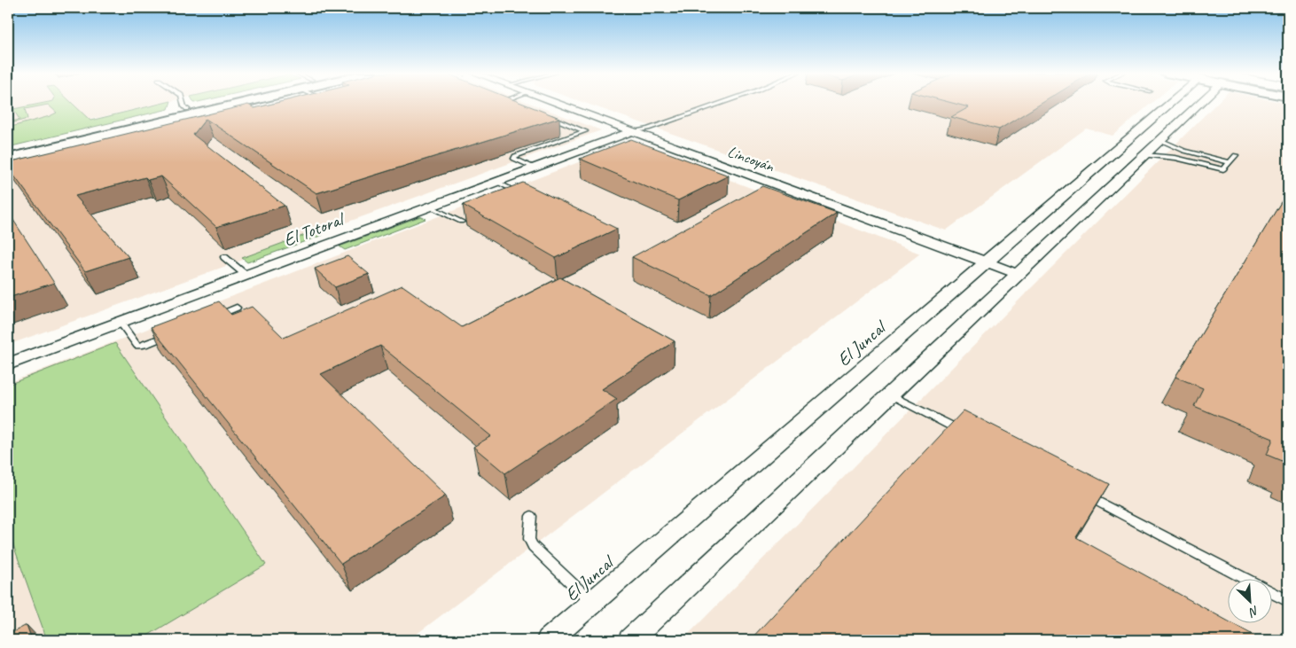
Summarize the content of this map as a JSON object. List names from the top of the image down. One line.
{"streets":{"street":["Lincoyán","El Totoral","El Juncal"]},"crossings":[["Lincoyán","El Totoral"],["Lincoyán","El Juncal"]],"north":"bottom right"}
